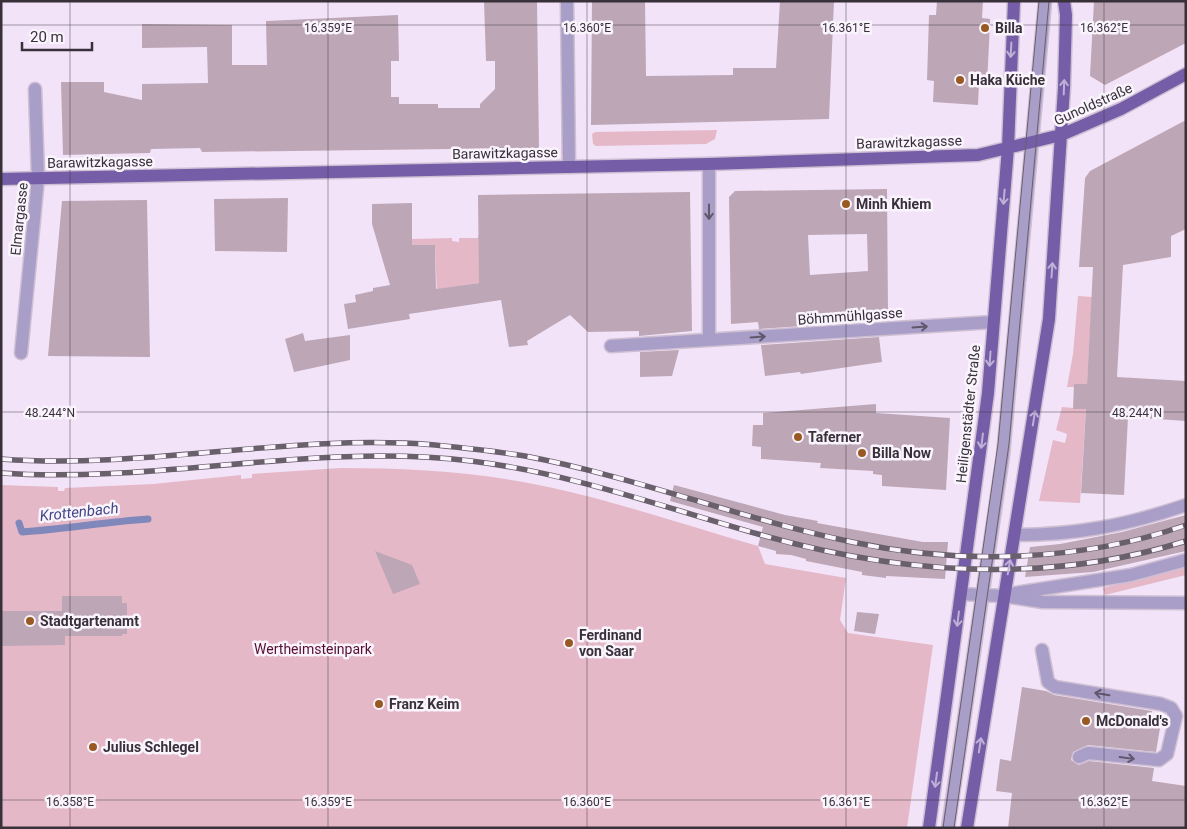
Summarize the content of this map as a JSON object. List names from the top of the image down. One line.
{"streets":{"main road":["Gunoldstraße","Barawitzkagasse","Heiligenstädter Straße"],"street":["Elmargasse","Böhmmühlgasse"]},"crossings":[["Gunoldstraße","Barawitzkagasse"],["Gunoldstraße","Heiligenstädter Straße"],["Barawitzkagasse","Elmargasse"],["Barawitzkagasse","Heiligenstädter Straße"],["Böhmmühlgasse","Heiligenstädter Straße"]],"one_way":["Böhmmühlgasse"],"water":["Krottenbach"],"parks":["Wertheimsteinpark"],"places":["Billa","Haka Küche","Minh Khiem","Taferner","Billa Now","Stadtgartenamt","Ferdinand von Saar","Franz Keim","McDonald's","Julius Schlegel"],"scale_bar":"20 m","coordinates":["16.359°E","16.360°E","16.361°E","16.362°E","48.244°N","16.358°E"]}
